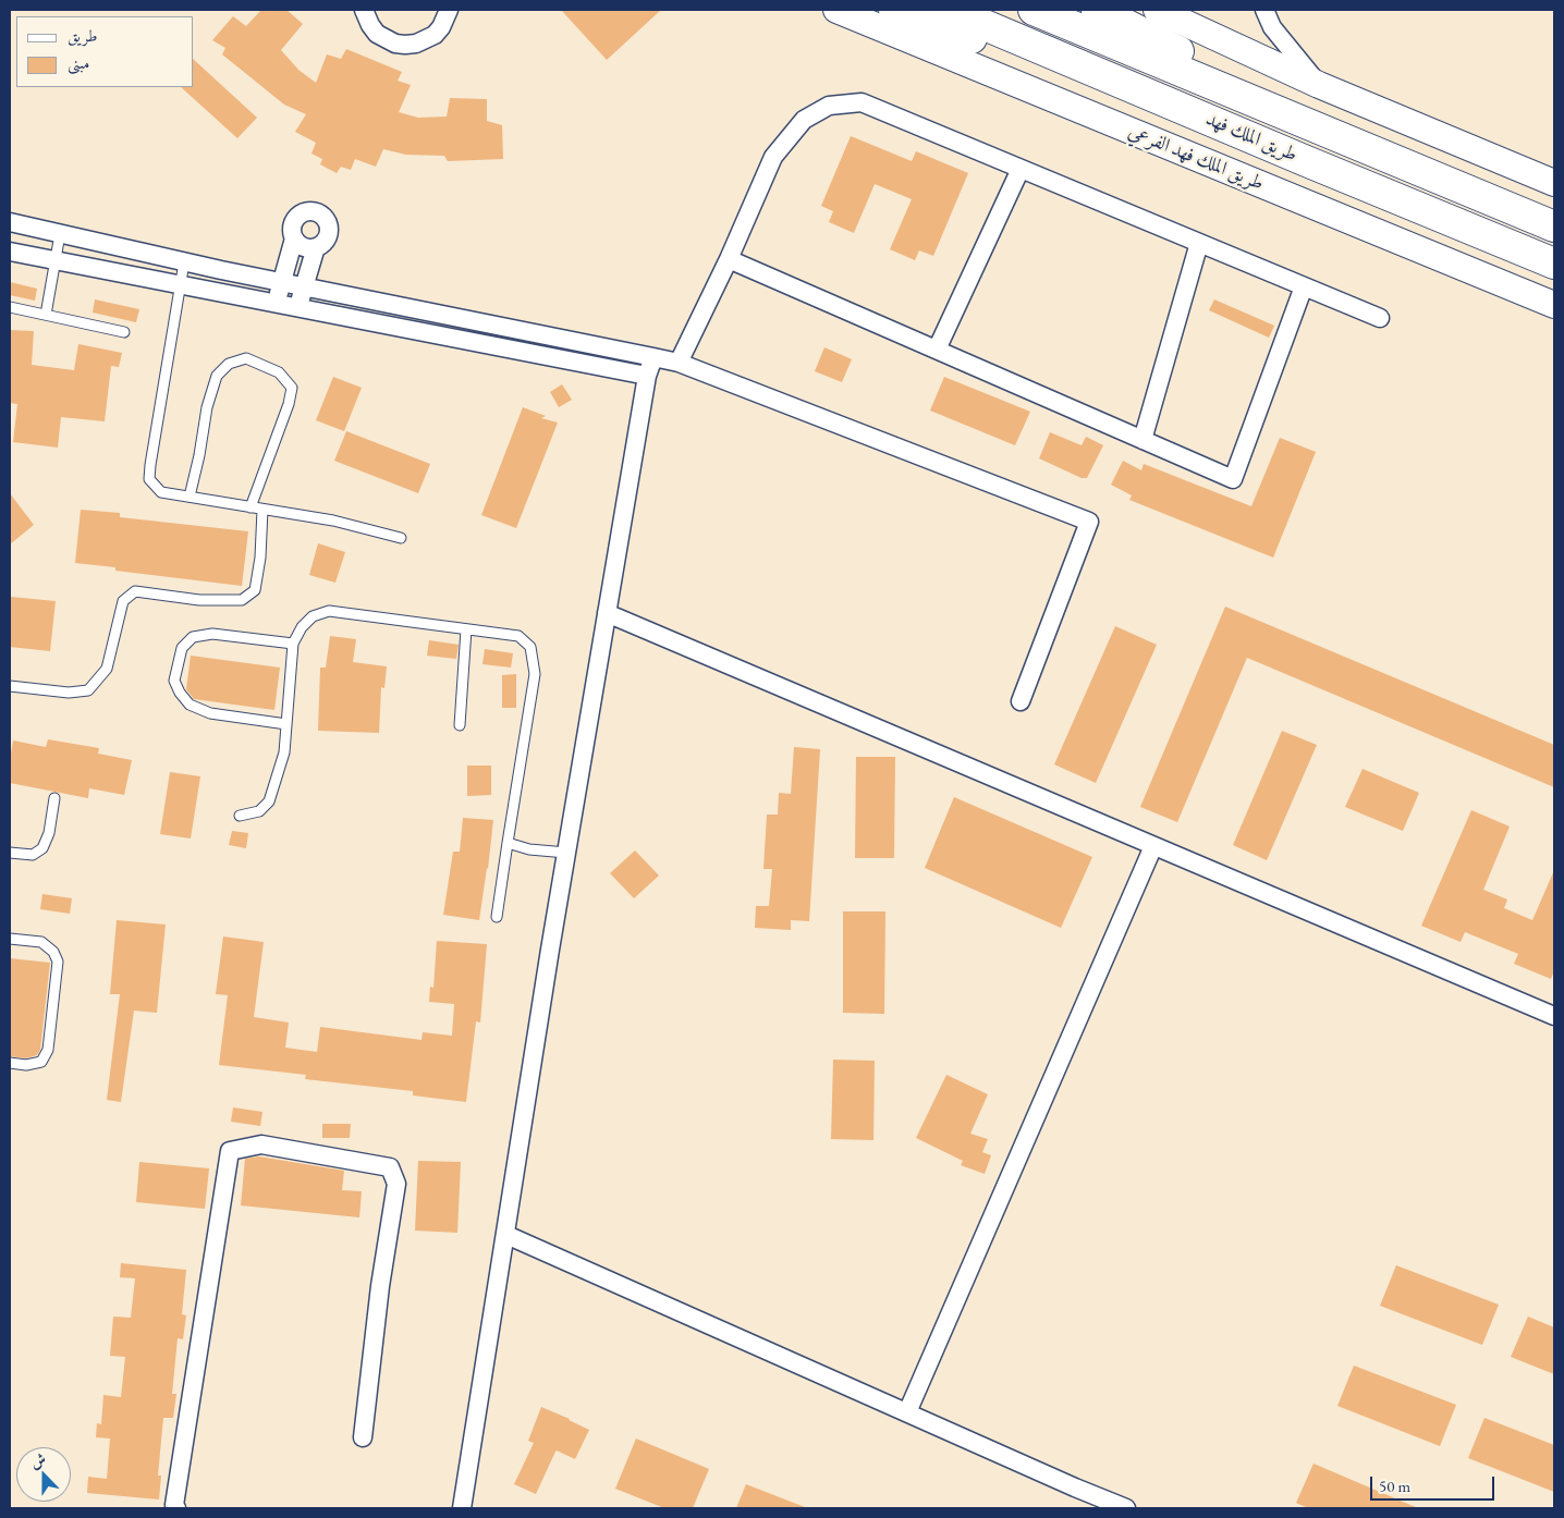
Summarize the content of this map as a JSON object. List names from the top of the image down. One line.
{"streets":{"highway":["طريق الملك فهد"],"main road":["طريق الملك فهد الفرعي"]},"legend":["طريق","مبنى"],"scale_bar":"50 m","north":"top"}
